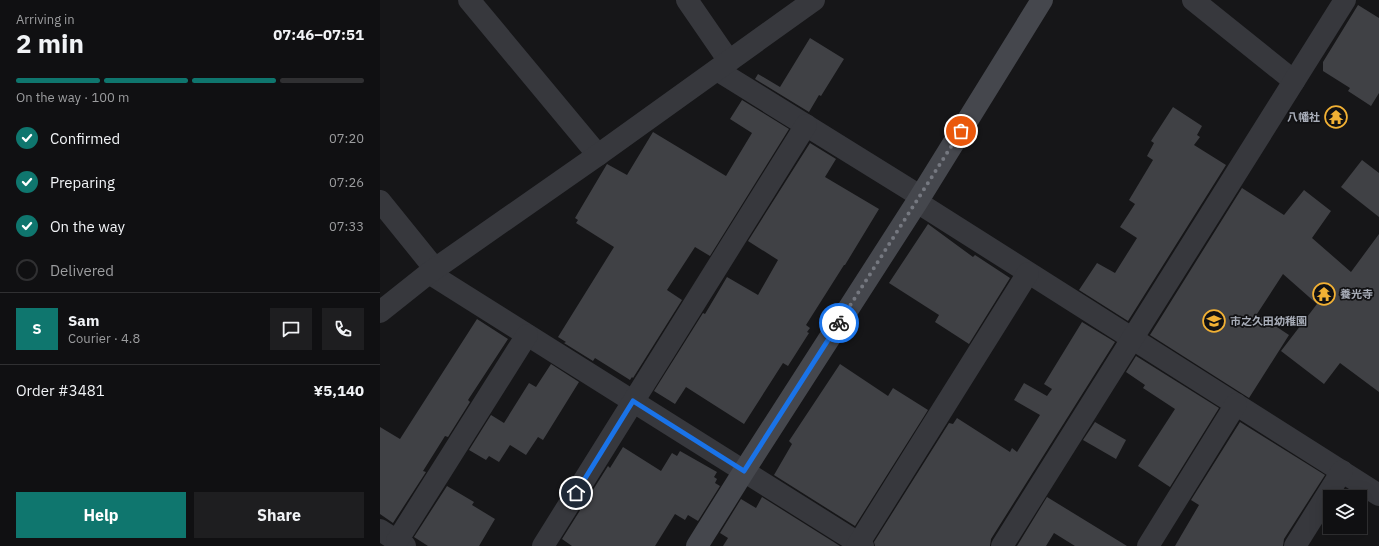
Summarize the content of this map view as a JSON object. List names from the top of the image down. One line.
{"places":{"temple":["八幡社","養光寺"],"school or university":["市之久田幼稚園"]},"page":{"heading":["2 min","Arriving in","07:46–07:51"],"panel":["Sam","Courier · 4.8","Order #3481","¥5,140"],"bar":"On the way · 100 m","list":[["Confirmed","07:20"],["Preparing","07:26"],["On the way","07:33"],"Delivered"],"round":"S","buttons":["Help","Share"]}}
